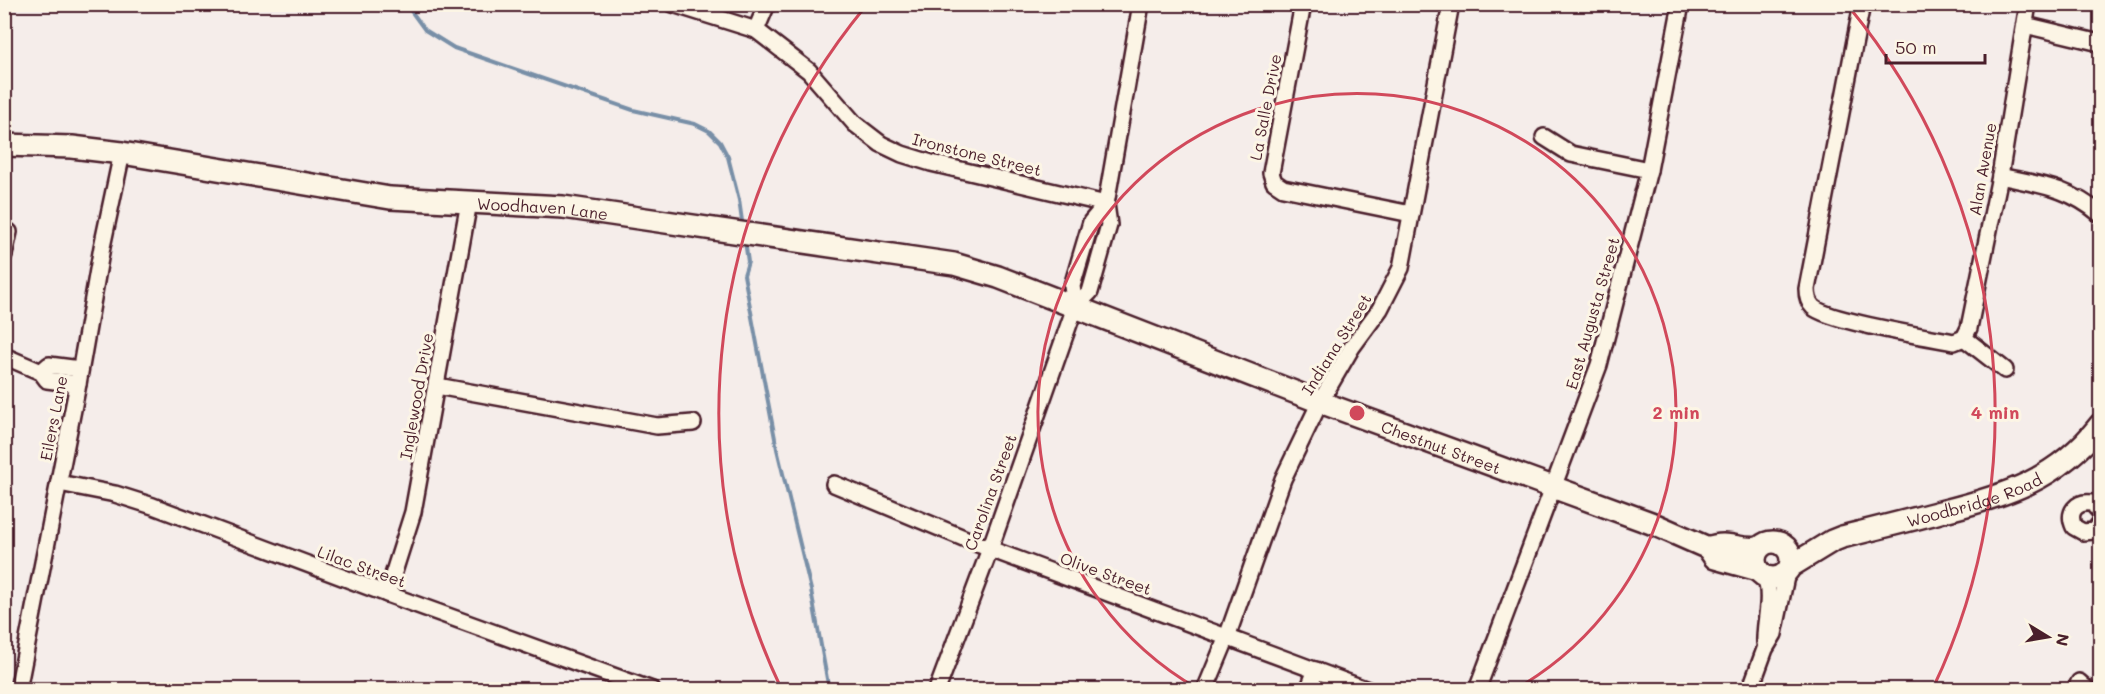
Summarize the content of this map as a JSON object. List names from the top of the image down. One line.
{"streets":{"street":["La Salle Drive","Ironstone Street","Alan Avenue","Woodhaven Lane","East Augusta Street","Indiana Street","Inglewood Drive","Eilers Lane","Chestnut Street","Carolina Street","Woodbridge Road","Lilac Street","Olive Street"]},"crossings":[["La Salle Drive","Indiana Street"],["Ironstone Street","Carolina Street"],["Woodhaven Lane","Inglewood Drive"],["Woodhaven Lane","Eilers Lane"],["Woodhaven Lane","Chestnut Street"],["Woodhaven Lane","Carolina Street"],["East Augusta Street","Chestnut Street"],["Indiana Street","Chestnut Street"],["Indiana Street","Olive Street"],["Inglewood Drive","Lilac Street"],["Eilers Lane","Lilac Street"],["Chestnut Street","Carolina Street"],["Chestnut Street","Woodbridge Road"],["Carolina Street","Olive Street"]],"scale_bar":"50 m","north":"right","rings":["2 min","4 min"]}
